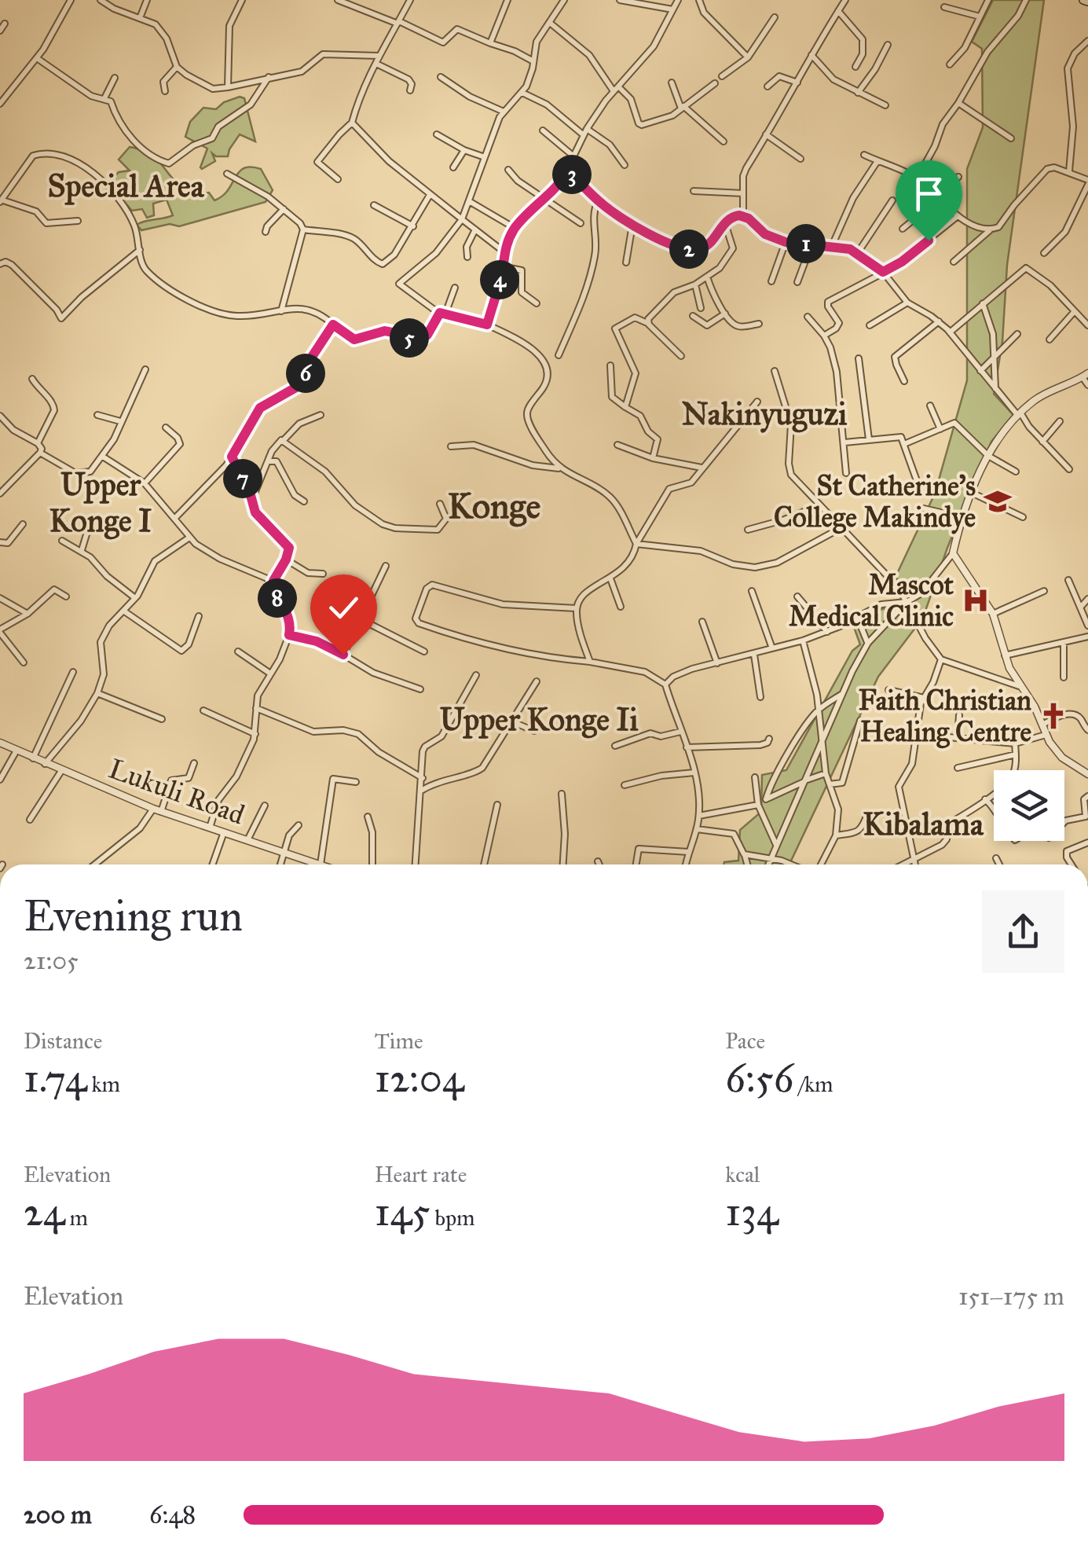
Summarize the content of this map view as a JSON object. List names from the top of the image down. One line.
{"streets":{"street":["Lukuli Road"]},"districts":["Special Area","Nakinyuguzi","Upper Konge I","Konge","Upper Konge Ii","Kibalama"],"places":{"school or university":["St Catherine's College Makindye"],"hospital":["Mascot Medical Clinic"],"church":["Faith Christian Healing Centre"]},"page":{"pins":["3","1","2","4","5","6","7","8"],"heading":["Evening run","21:05"],"stats":[["Distance","1.74 km"],["Time","12:04"],["Pace","6:56 /km"],["Elevation","24 m"],["Heart rate","145 bpm"],["kcal","134"]],"chart":["Elevation","151–175 m"],"list":[{"name":"200 m","note":"6:48"}]}}
